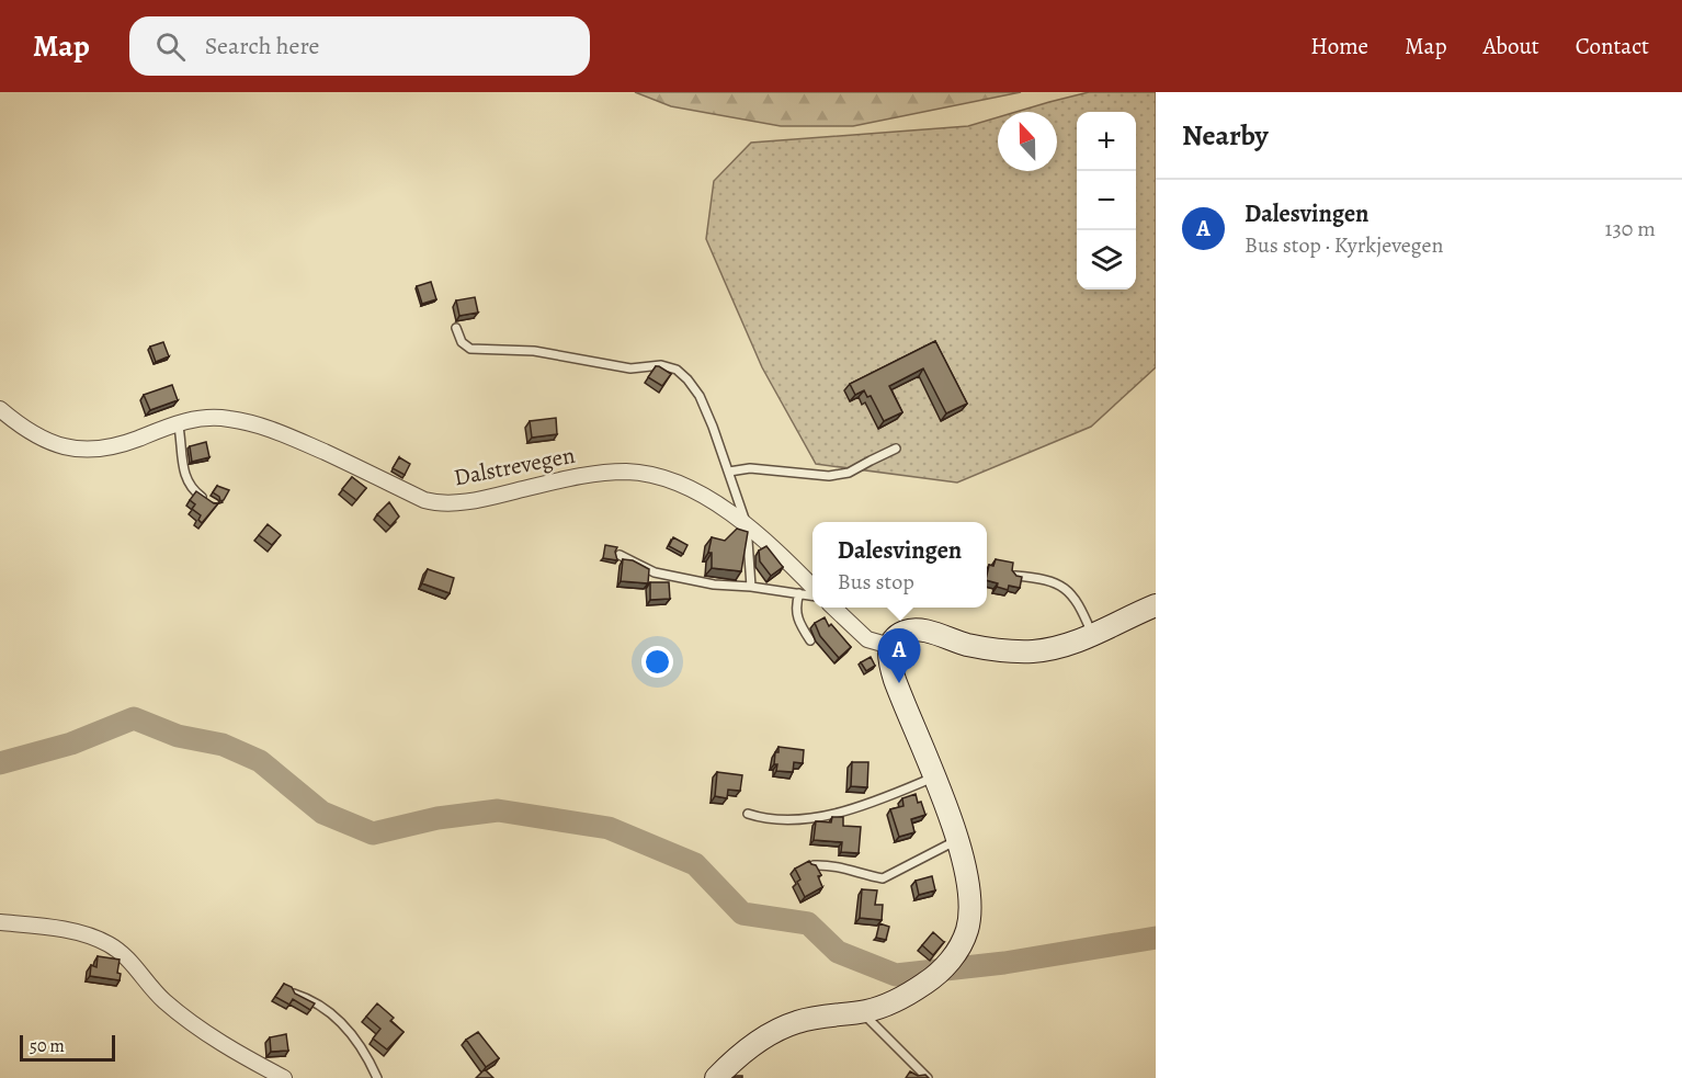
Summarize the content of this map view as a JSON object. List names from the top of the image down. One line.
{"streets":{"street":["Dalstrevegen"]},"scale_bar":"50 m","north":"top","page":{"header":"Map","search":"Search here","nav":["Home","Map","About","Contact"],"heading":"Nearby","map_buttons":["+","−"],"list":[{"mark":"A","name":"Dalesvingen","note":"Bus stop · Kyrkjevegen","value":"130 m"}],"popup":["Dalesvingen","Bus stop"],"pins":"A","scale":"50 m"}}
